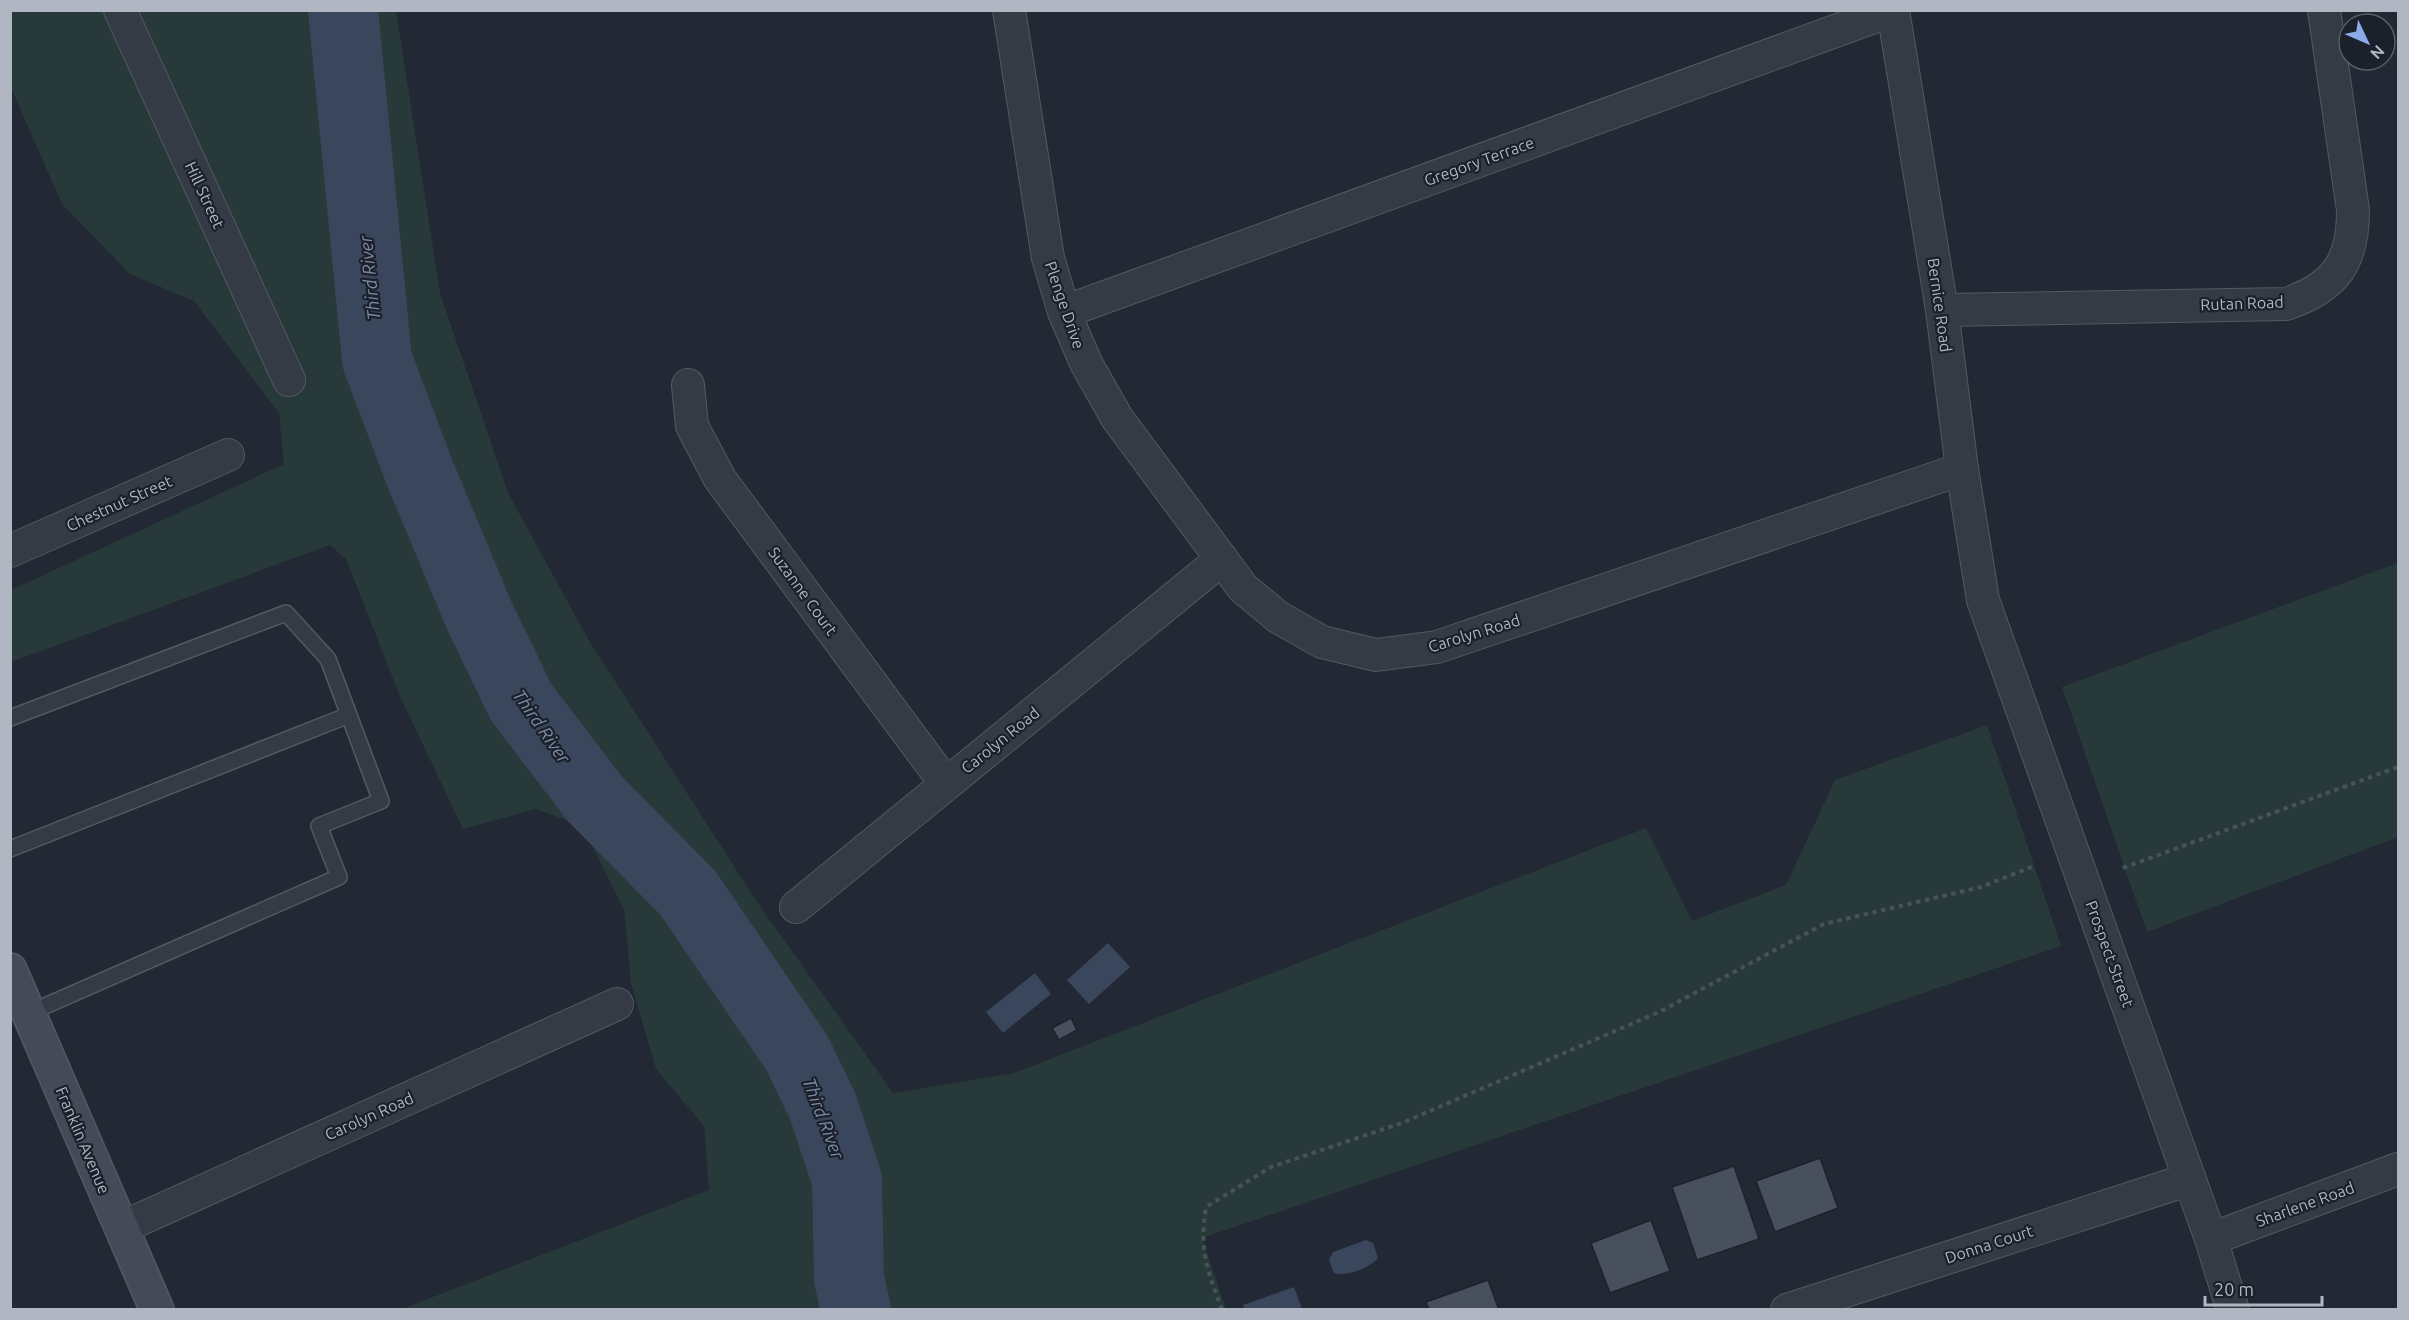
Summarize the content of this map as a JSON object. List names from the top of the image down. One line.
{"streets":{"main road":["Franklin Avenue"],"street":["Gregory Terrace","Hill Street","Rutan Road","Plenge Drive","Bernice Road","Chestnut Street","Suzanne Court","Carolyn Road","Prospect Street","Sharlene Road","Donna Court"]},"crossings":[["Gregory Terrace","Plenge Drive"],["Gregory Terrace","Bernice Road"],["Rutan Road","Bernice Road"],["Plenge Drive","Carolyn Road"],["Bernice Road","Carolyn Road"],["Bernice Road","Prospect Street"],["Suzanne Court","Carolyn Road"],["Carolyn Road","Franklin Avenue"],["Prospect Street","Sharlene Road"],["Prospect Street","Donna Court"]],"water":["Third River"],"scale_bar":"20 m","north":"bottom right"}
